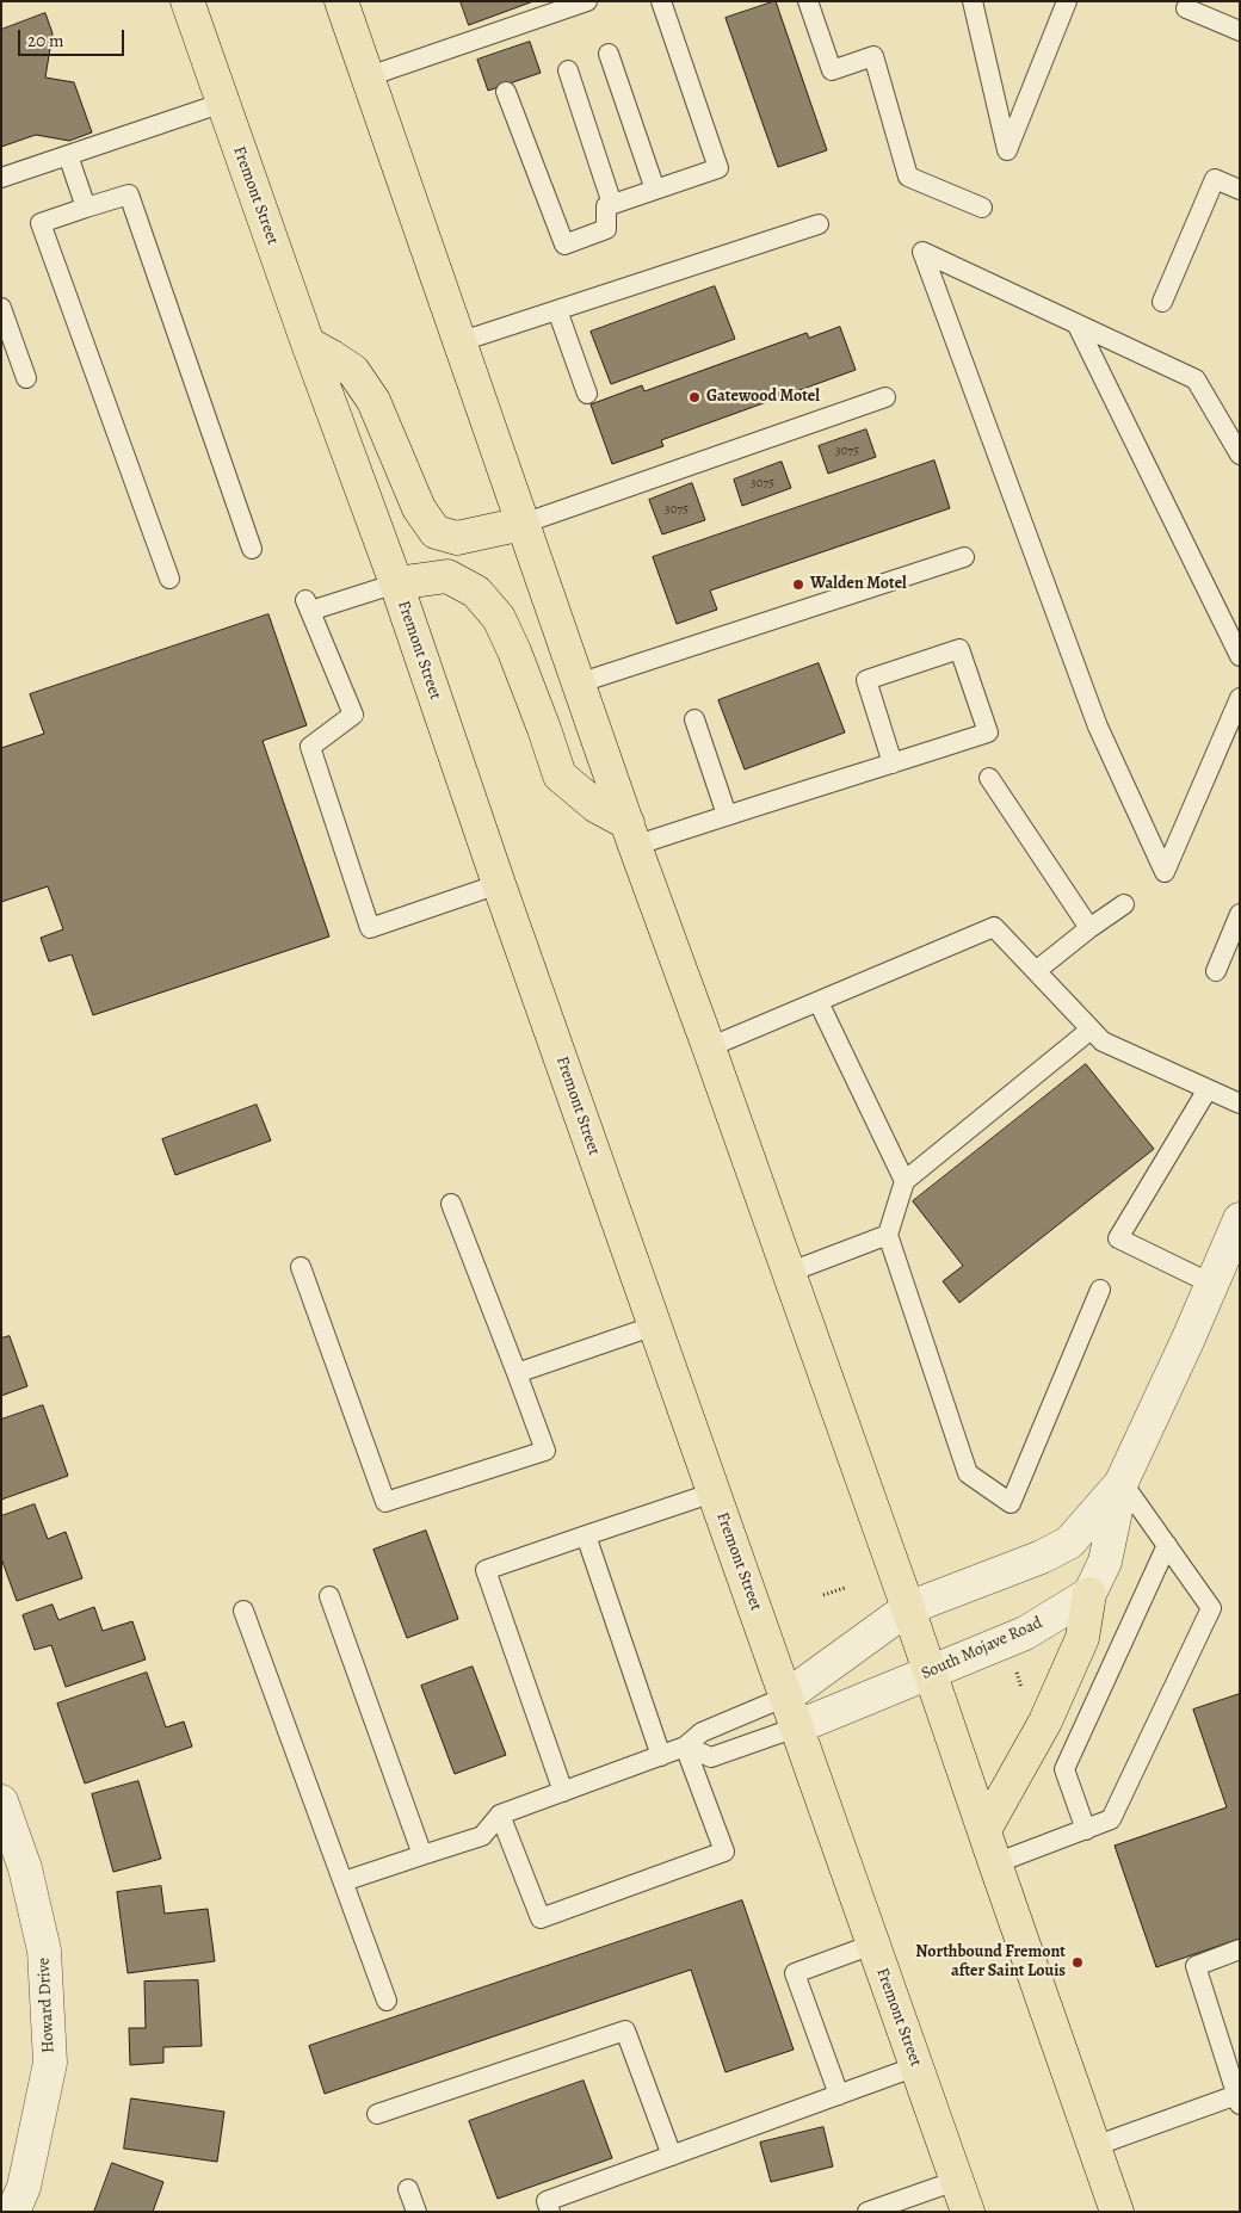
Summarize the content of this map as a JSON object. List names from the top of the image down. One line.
{"streets":{"main road":["Fremont Street"],"street":["South Mojave Road","Howard Drive"]},"crossings":[["Fremont Street","South Mojave Road"]],"places":["Gatewood Motel","Walden Motel","Northbound Fremont after Saint Louis"],"house_numbers":["3075","3075","3075"],"scale_bar":"20 m"}
